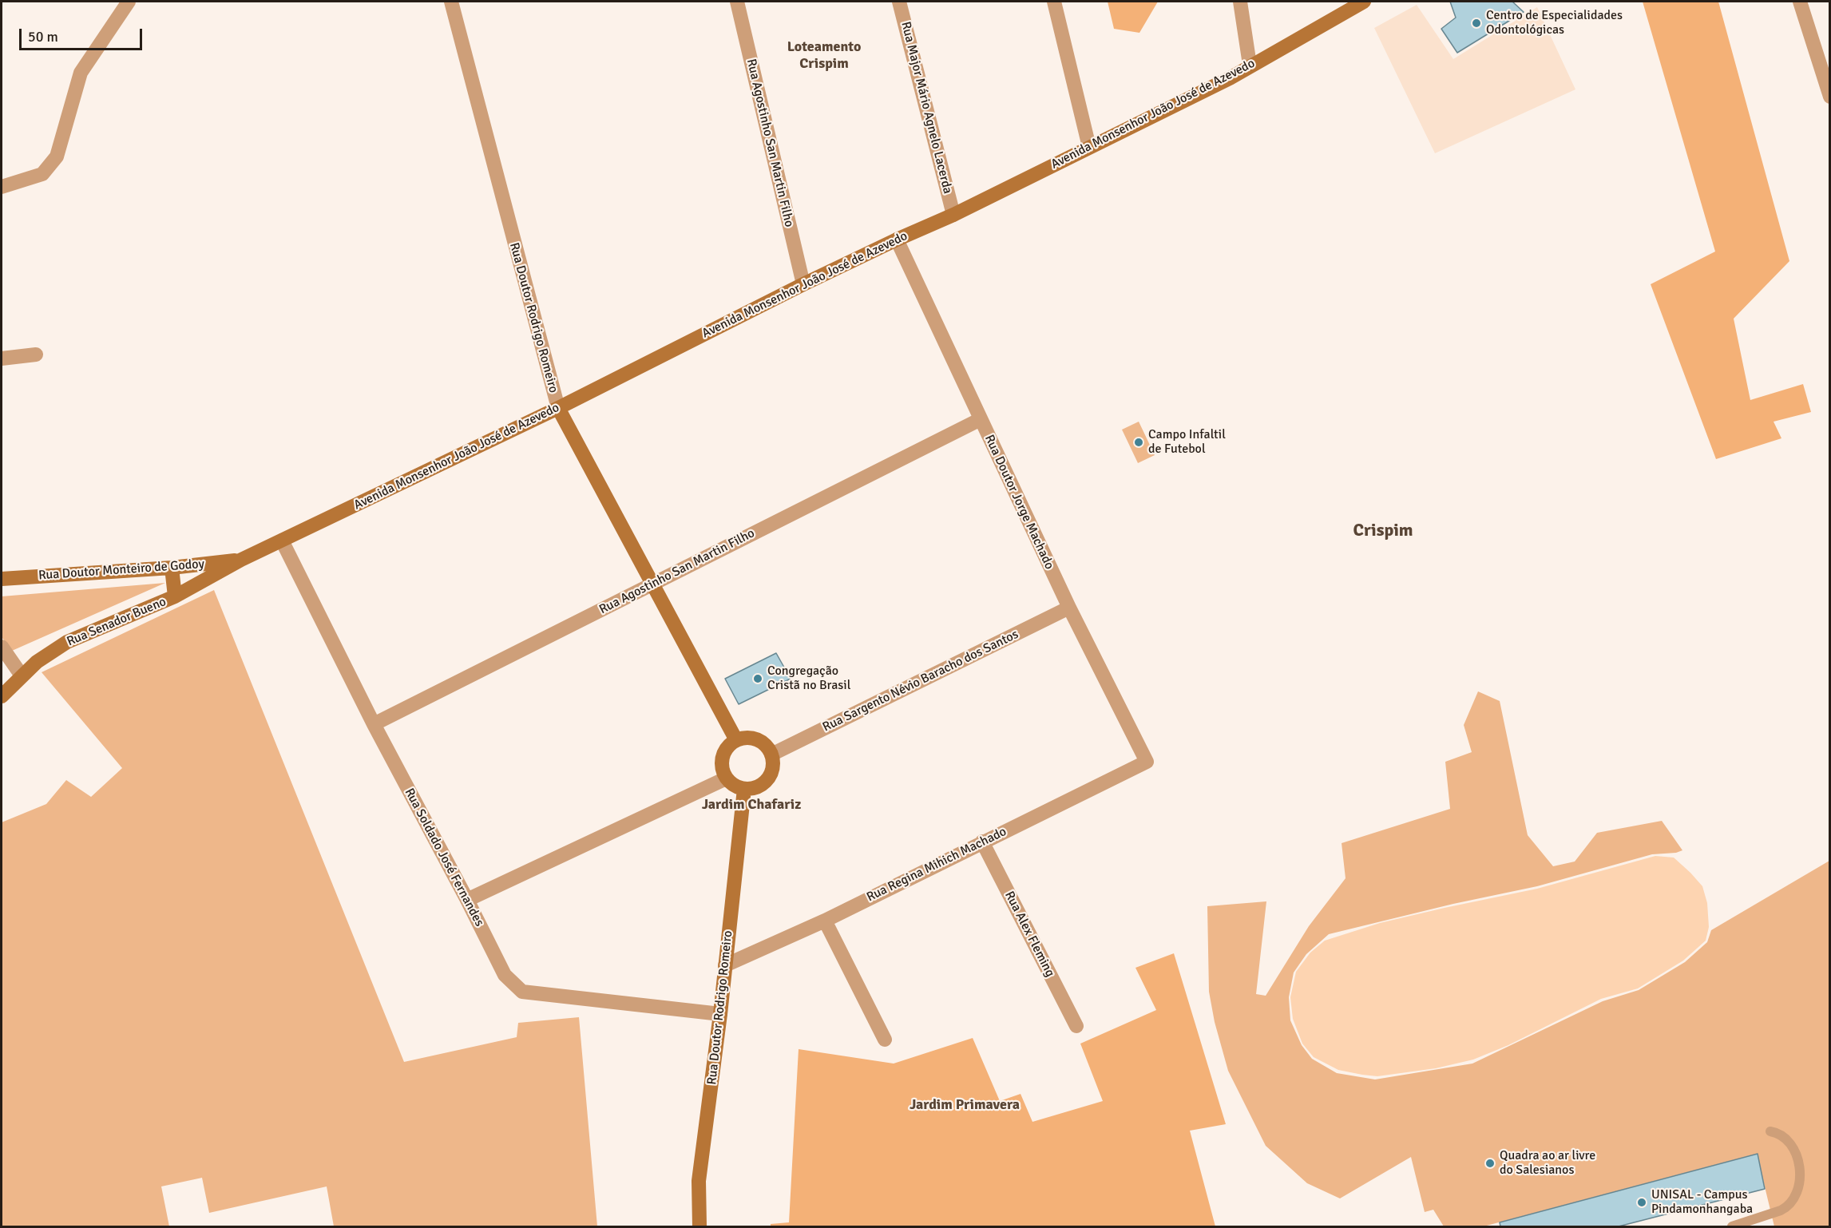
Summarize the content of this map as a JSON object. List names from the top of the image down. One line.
{"streets":{"street":["Rua Major Mário Agnelo Lacerda","Avenida Monsenhor João José de Azevedo","Rua Agostinho San Martin Filho","Rua Doutor Rodrigo Romeiro","Rua Doutor Jorge Machado","Rua Doutor Monteiro de Godoy","Rua Senador Bueno","Rua Sargento Névio Baracho dos Santos","Rua Soldado José Fernandes","Rua Regina Mihich Machado","Rua Alex Fleming"]},"crossings":[["Rua Major Mário Agnelo Lacerda","Avenida Monsenhor João José de Azevedo"],["Avenida Monsenhor João José de Azevedo","Rua Agostinho San Martin Filho"],["Avenida Monsenhor João José de Azevedo","Rua Doutor Rodrigo Romeiro"],["Avenida Monsenhor João José de Azevedo","Rua Doutor Jorge Machado"],["Avenida Monsenhor João José de Azevedo","Rua Doutor Monteiro de Godoy"],["Avenida Monsenhor João José de Azevedo","Rua Senador Bueno"],["Avenida Monsenhor João José de Azevedo","Rua Soldado José Fernandes"],["Rua Agostinho San Martin Filho","Rua Doutor Rodrigo Romeiro"],["Rua Agostinho San Martin Filho","Rua Doutor Jorge Machado"],["Rua Agostinho San Martin Filho","Rua Soldado José Fernandes"],["Rua Doutor Rodrigo Romeiro","Rua Sargento Névio Baracho dos Santos"],["Rua Doutor Rodrigo Romeiro","Rua Soldado José Fernandes"],["Rua Doutor Rodrigo Romeiro","Rua Regina Mihich Machado"],["Rua Doutor Jorge Machado","Rua Sargento Névio Baracho dos Santos"],["Rua Doutor Jorge Machado","Rua Regina Mihich Machado"],["Rua Doutor Monteiro de Godoy","Rua Senador Bueno"],["Rua Regina Mihich Machado","Rua Alex Fleming"]],"districts":["Loteamento Crispim","Crispim","Jardim Chafariz","Jardim Primavera"],"places":["Centro de Especialidades Odontológicas","Campo Infaltil de Futebol","Congregação Cristã no Brasil","Quadra ao ar livre do Salesianos","UNISAL - Campus Pindamonhangaba"],"scale_bar":"50 m"}
